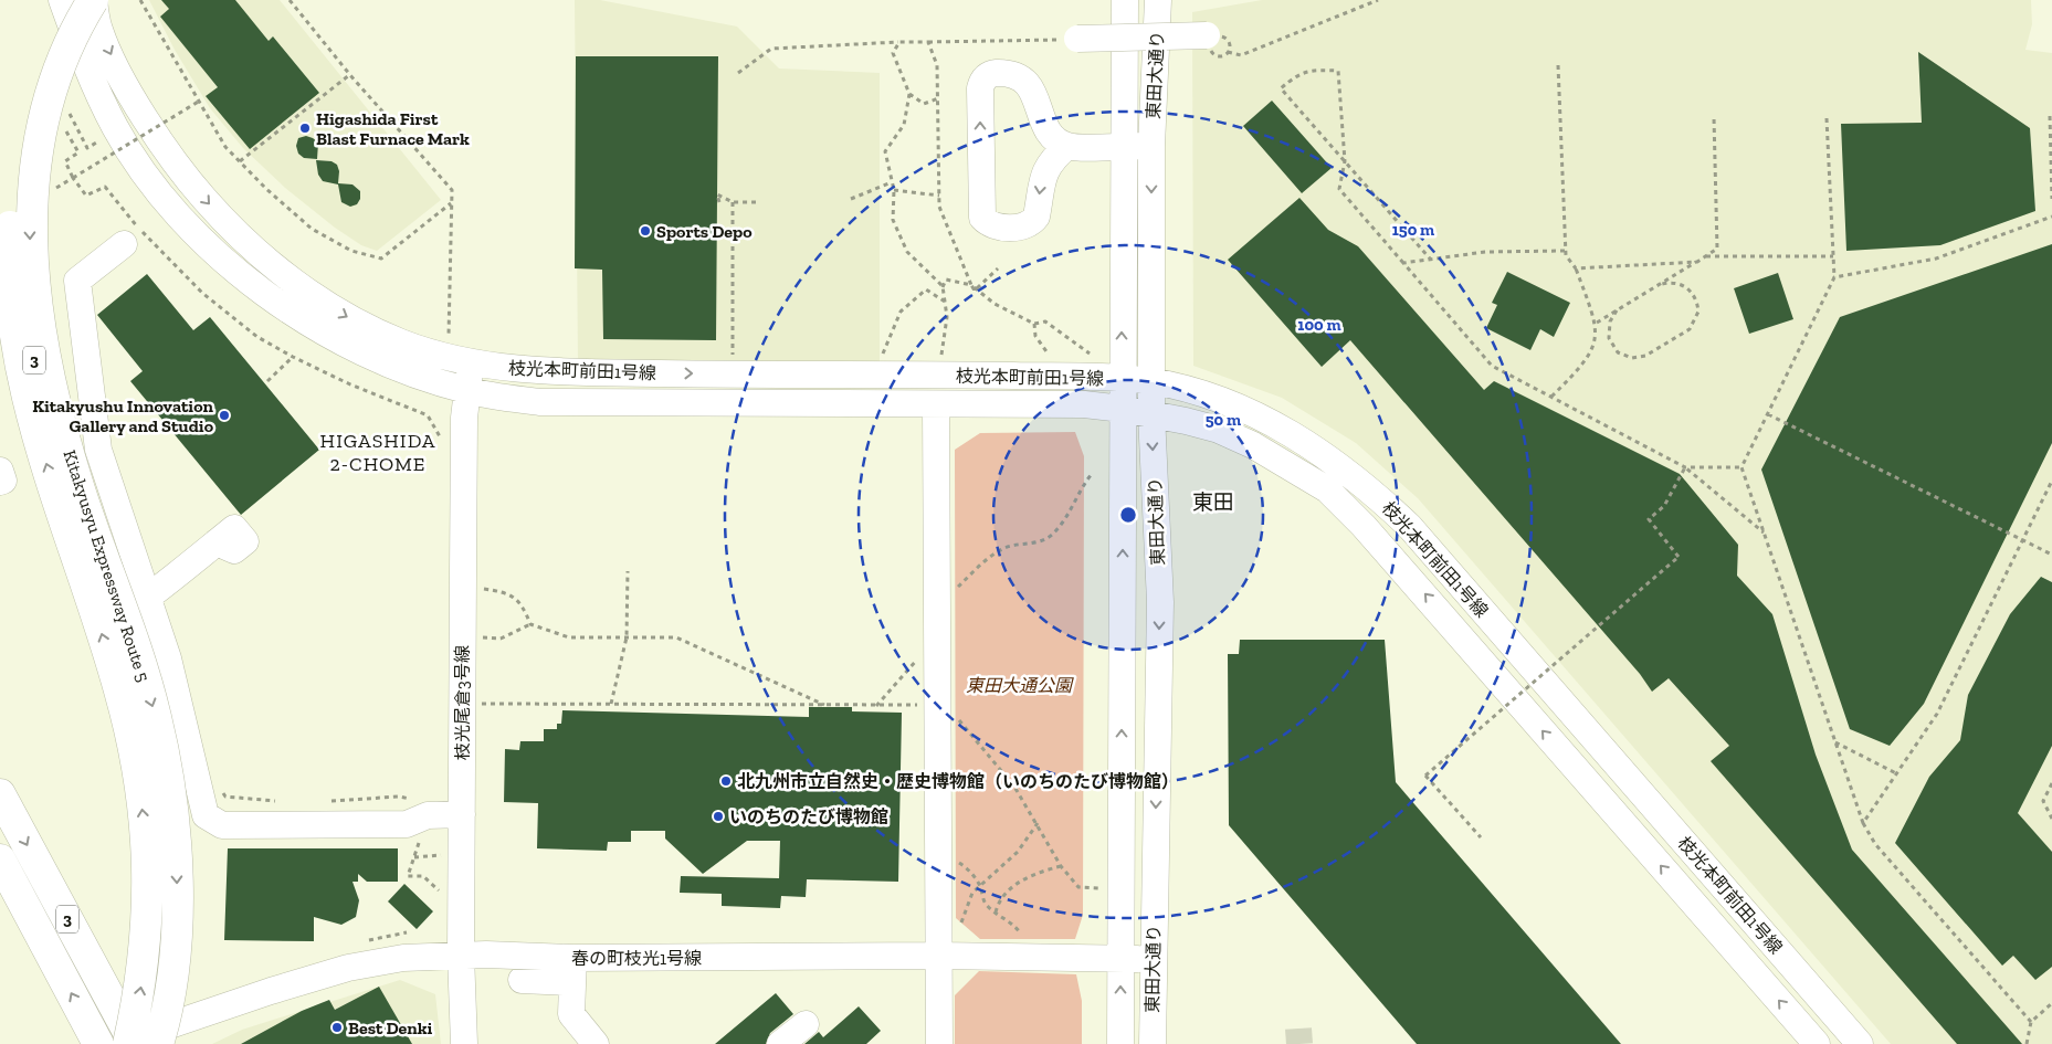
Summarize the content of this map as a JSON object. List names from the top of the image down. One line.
{"streets":{"highway":["3","Kitakyusyu Expressway Route 5"],"street":["東田大通り","枝光本町前田1号線","枝光尾倉3号線","春の町枝光1号線"]},"crossings":[["東田大通り","枝光本町前田1号線"],["東田大通り","春の町枝光1号線"],["3","Kitakyusyu Expressway Route 5"],["3","春の町枝光1号線"],["枝光本町前田1号線","Kitakyusyu Expressway Route 5"],["枝光本町前田1号線","枝光尾倉3号線"],["Kitakyusyu Expressway Route 5","春の町枝光1号線"],["枝光尾倉3号線","春の町枝光1号線"]],"districts":["HIGASHIDA 2-CHOME","東田"],"parks":["東田大通公園"],"places":["Higashida First Blast Furnace Mark","Sports Depo","Kitakyushu Innovation Gallery and Studio","北九州市立自然史・歴史博物館（いのちのたび博物館）","いのちのたび博物館","Best Denki"],"rings":["150 m","100 m","50 m"]}
